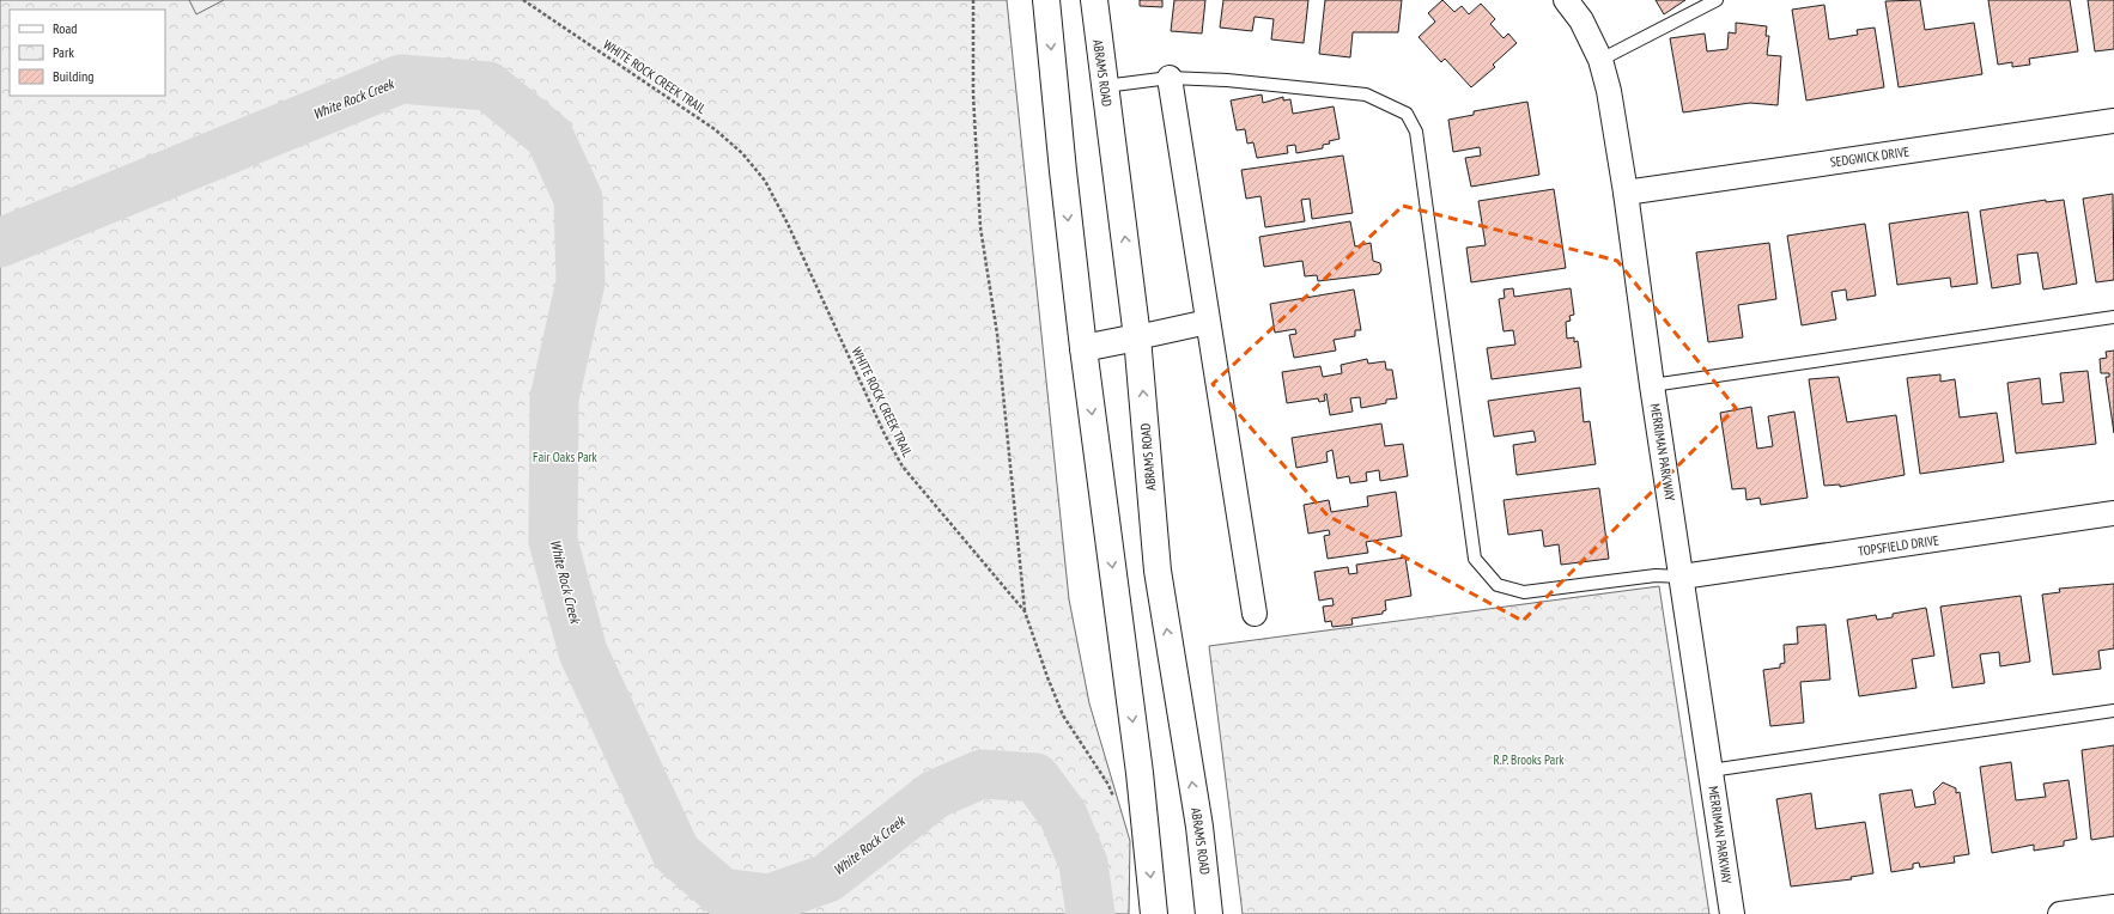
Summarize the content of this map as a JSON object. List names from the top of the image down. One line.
{"streets":{"main road":["ABRAMS ROAD"],"street":["SEDGWICK DRIVE","MERRIMAN PARKWAY","TOPSFIELD DRIVE"],"path":["WHITE ROCK CREEK TRAIL"]},"crossings":[["SEDGWICK DRIVE","MERRIMAN PARKWAY"],["MERRIMAN PARKWAY","TOPSFIELD DRIVE"]],"water":["White Rock Creek"],"parks":["Fair Oaks Park","R.P. Brooks Park"],"legend":["Road","Park","Building"]}
